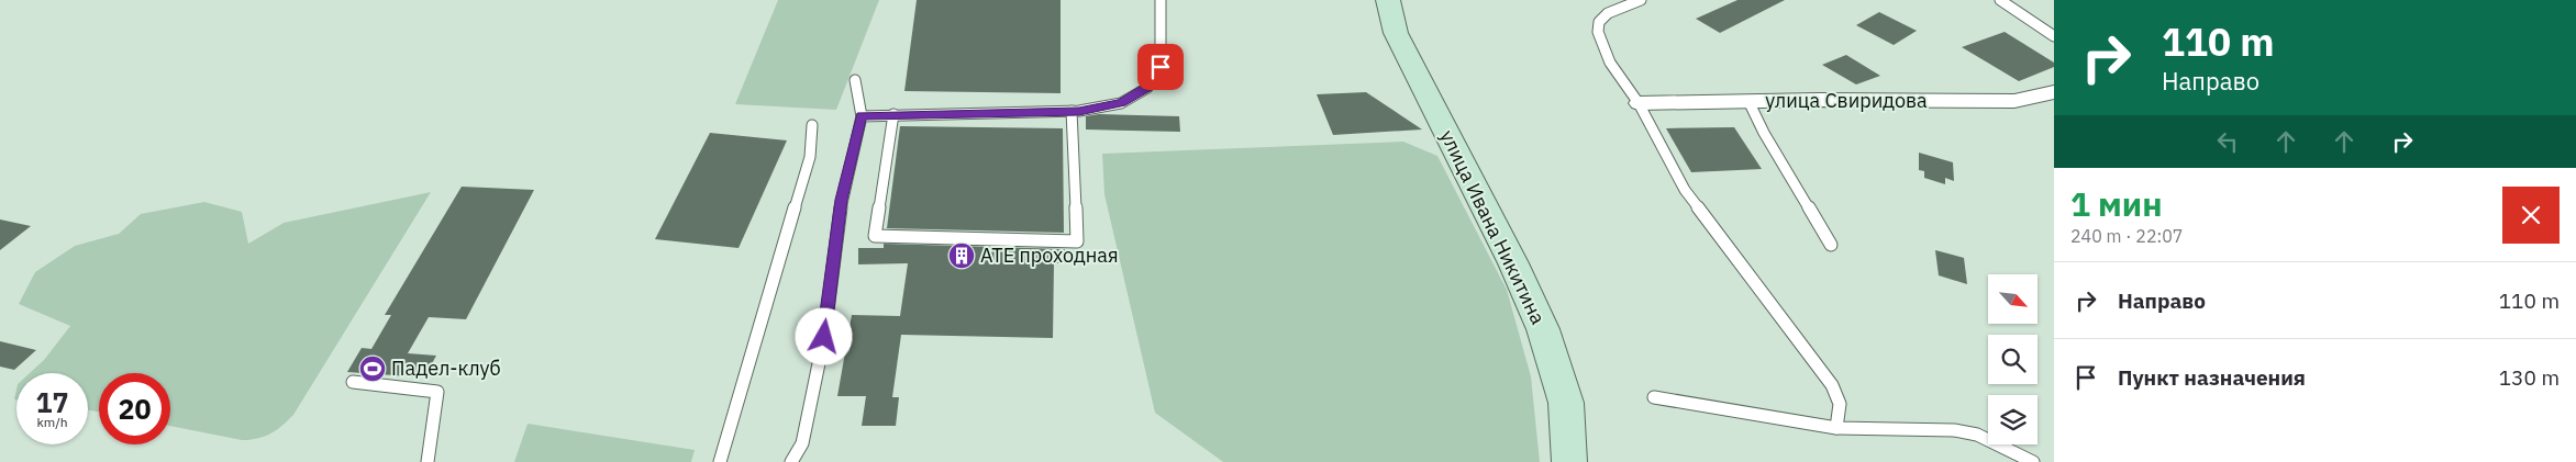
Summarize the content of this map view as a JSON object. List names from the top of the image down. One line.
{"streets":{"main road":["улица Ивана Никитина"],"street":["улица Свиридова"]},"places":{"building":["АТЕ проходная"],"sports":["Падел-клуб"]},"north":"bottom right","page":{"turn":["110 m","Направо"],"heading":["1 мин","240 m · 22:07"],"list":[{"name":"Направо","value":"110 m"},{"name":"Пункт назначения","value":"130 m"}],"speed":"17 km/h","limit":"20"}}
